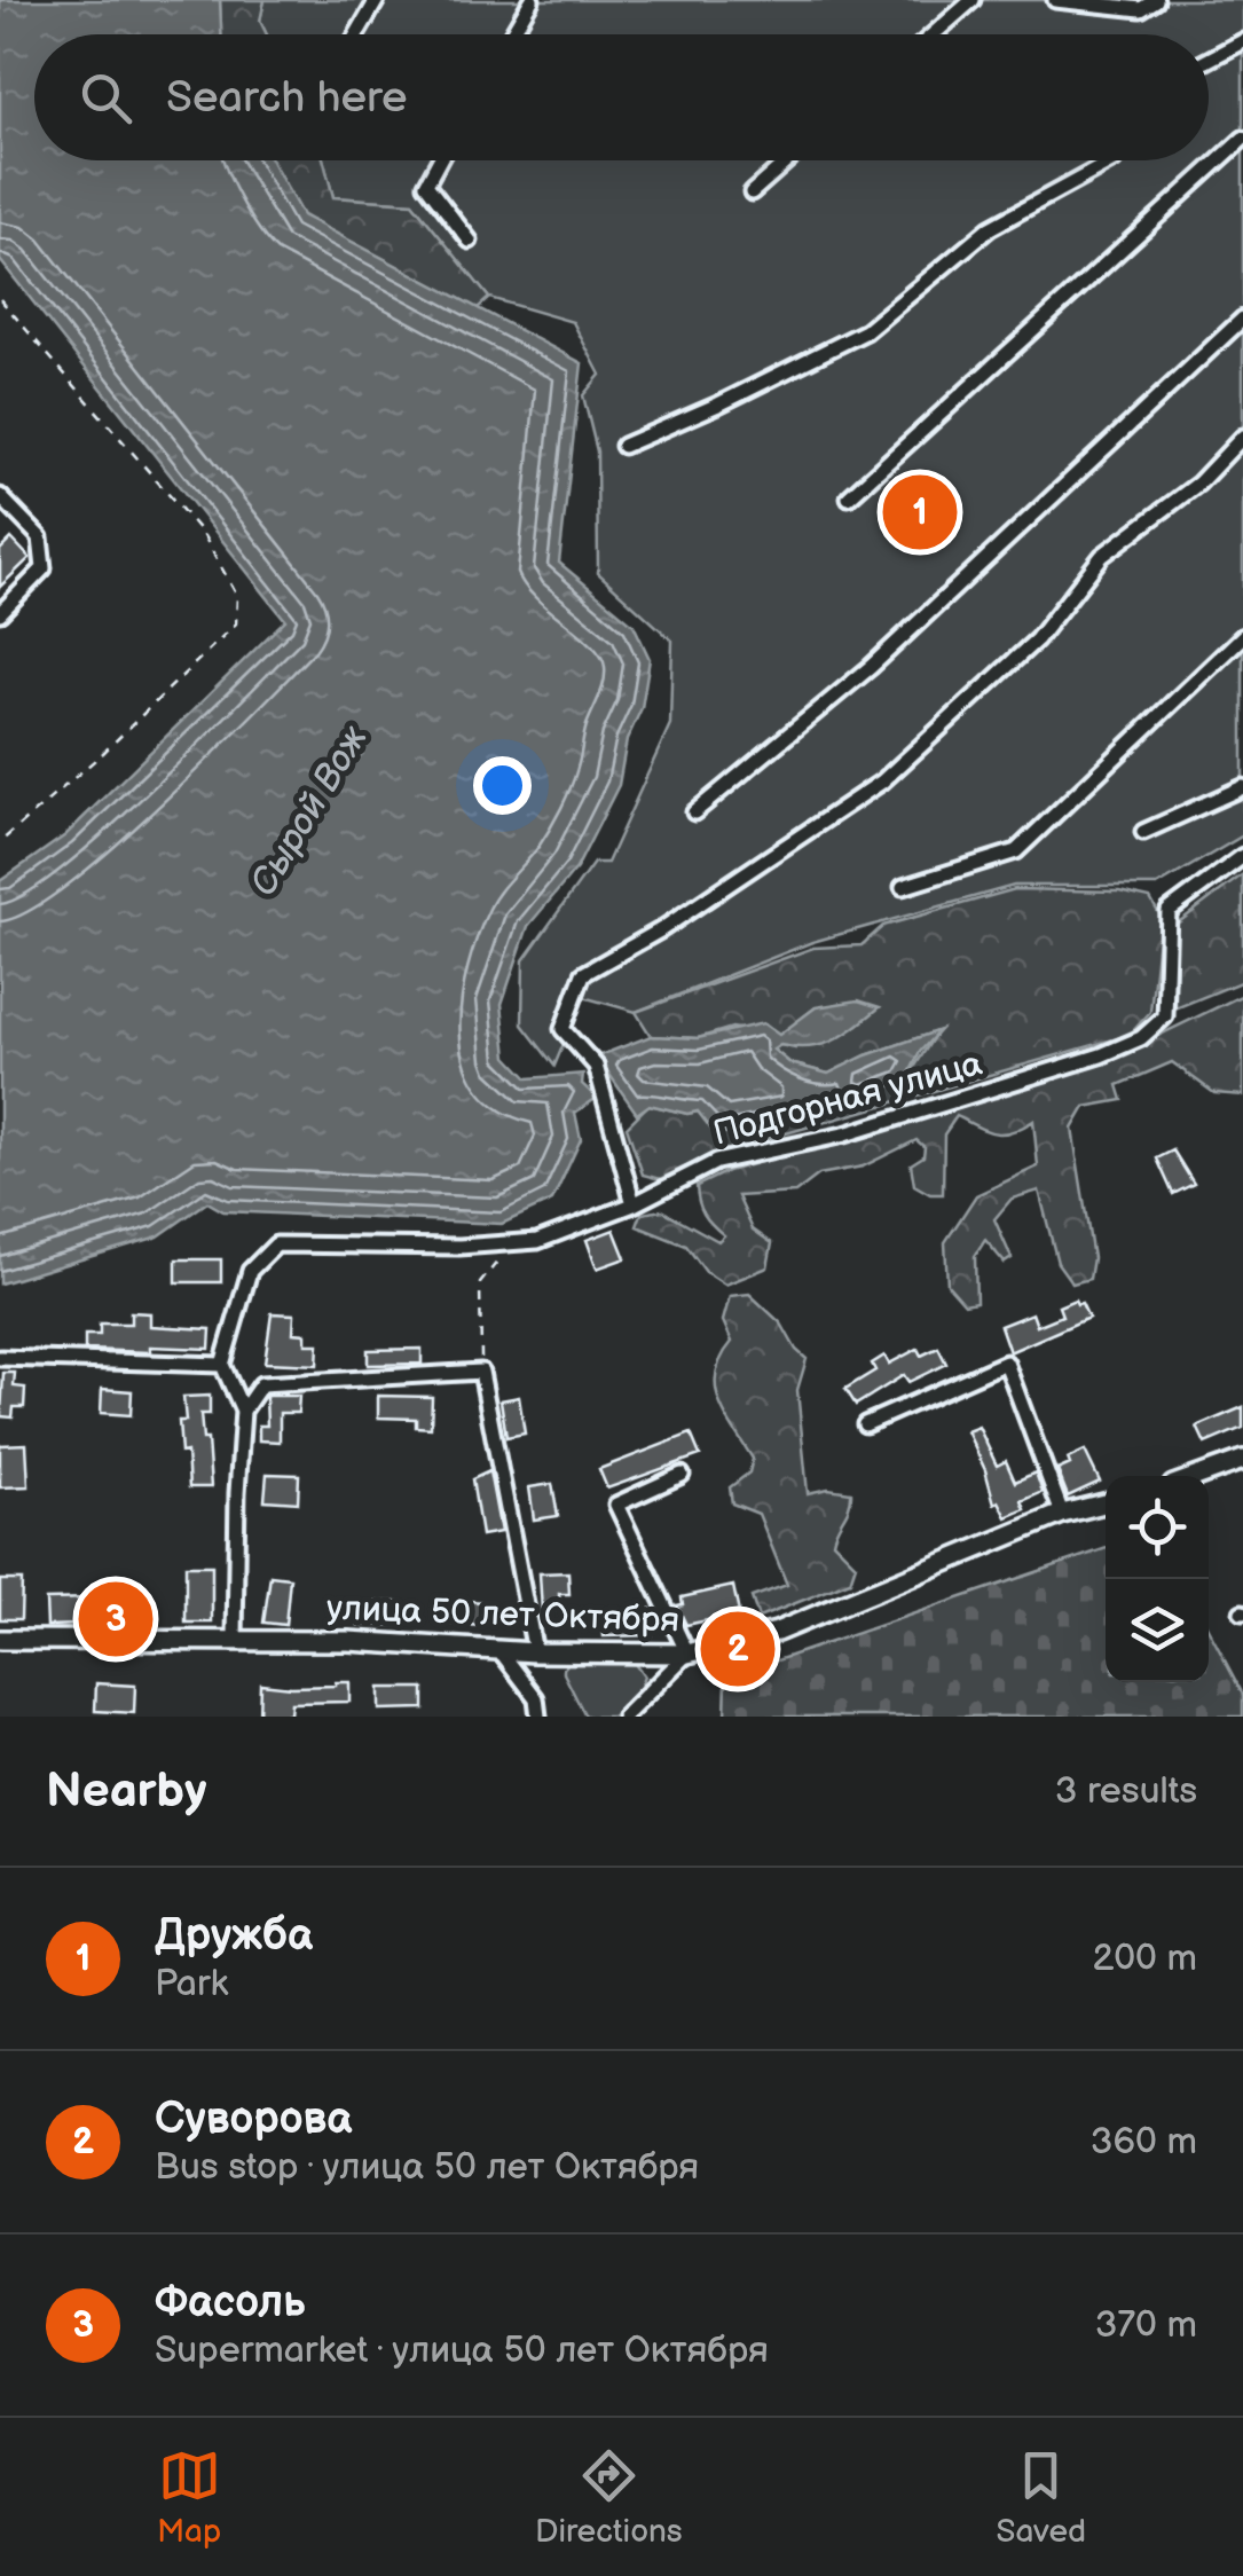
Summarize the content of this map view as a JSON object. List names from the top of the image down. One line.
{"streets":{"main road":["улица 50 лет Октября"],"street":["Подгорная улица"]},"water":["Сырой Вож"],"page":{"search":"Search here","pins":["1","3","2"],"heading":["Nearby","3 results"],"list":[{"mark":"1","name":"Дружба","note":"Park","value":"200 m"},{"mark":"2","name":"Суворова","note":"Bus stop · улица 50 лет Октября","value":"360 m"},{"mark":"3","name":"Фасоль","note":"Supermarket · улица 50 лет Октября","value":"370 m"}],"nav":["Map","Directions","Saved"]}}
